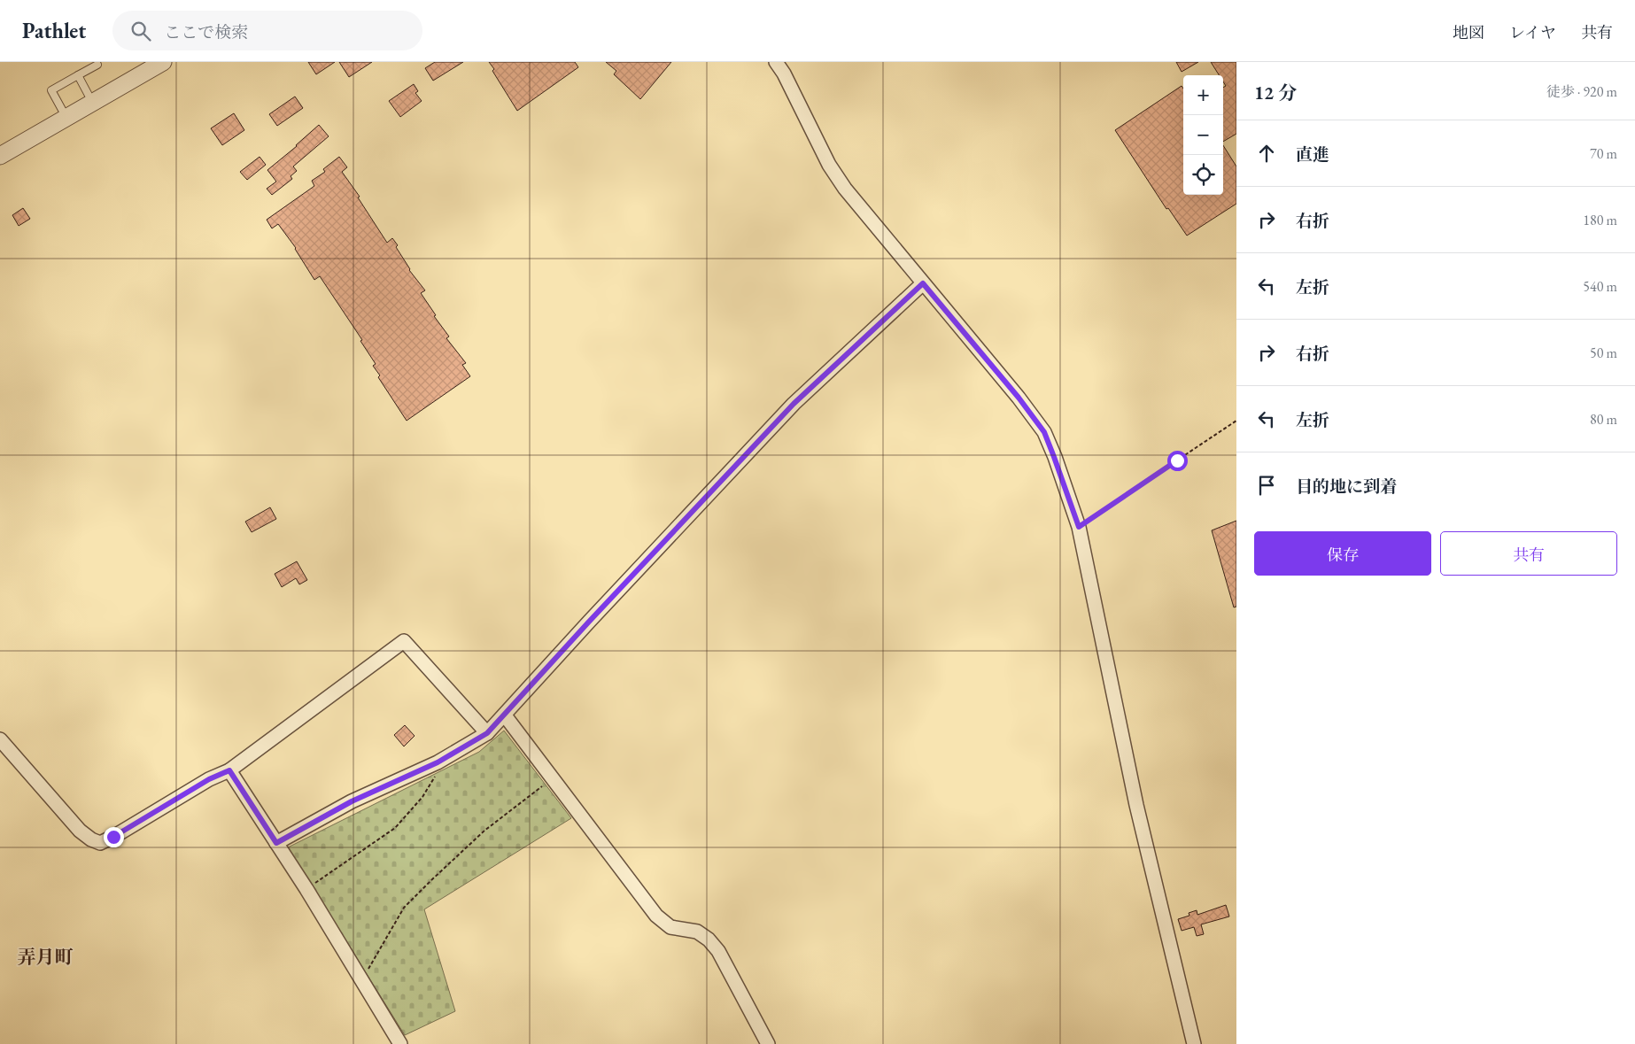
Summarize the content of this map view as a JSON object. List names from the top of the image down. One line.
{"districts":["弄月町"],"page":{"header":"Pathlet","search":"ここで検索","nav":["地図","レイヤ","共有"],"heading":["12 分","徒歩 · 920 m"],"map_buttons":["+","−"],"list":[["直進","70 m"],["右折","180 m"],["左折","540 m"],["右折","50 m"],["左折","80 m"],"目的地に到着"],"buttons":["保存","共有"]}}
